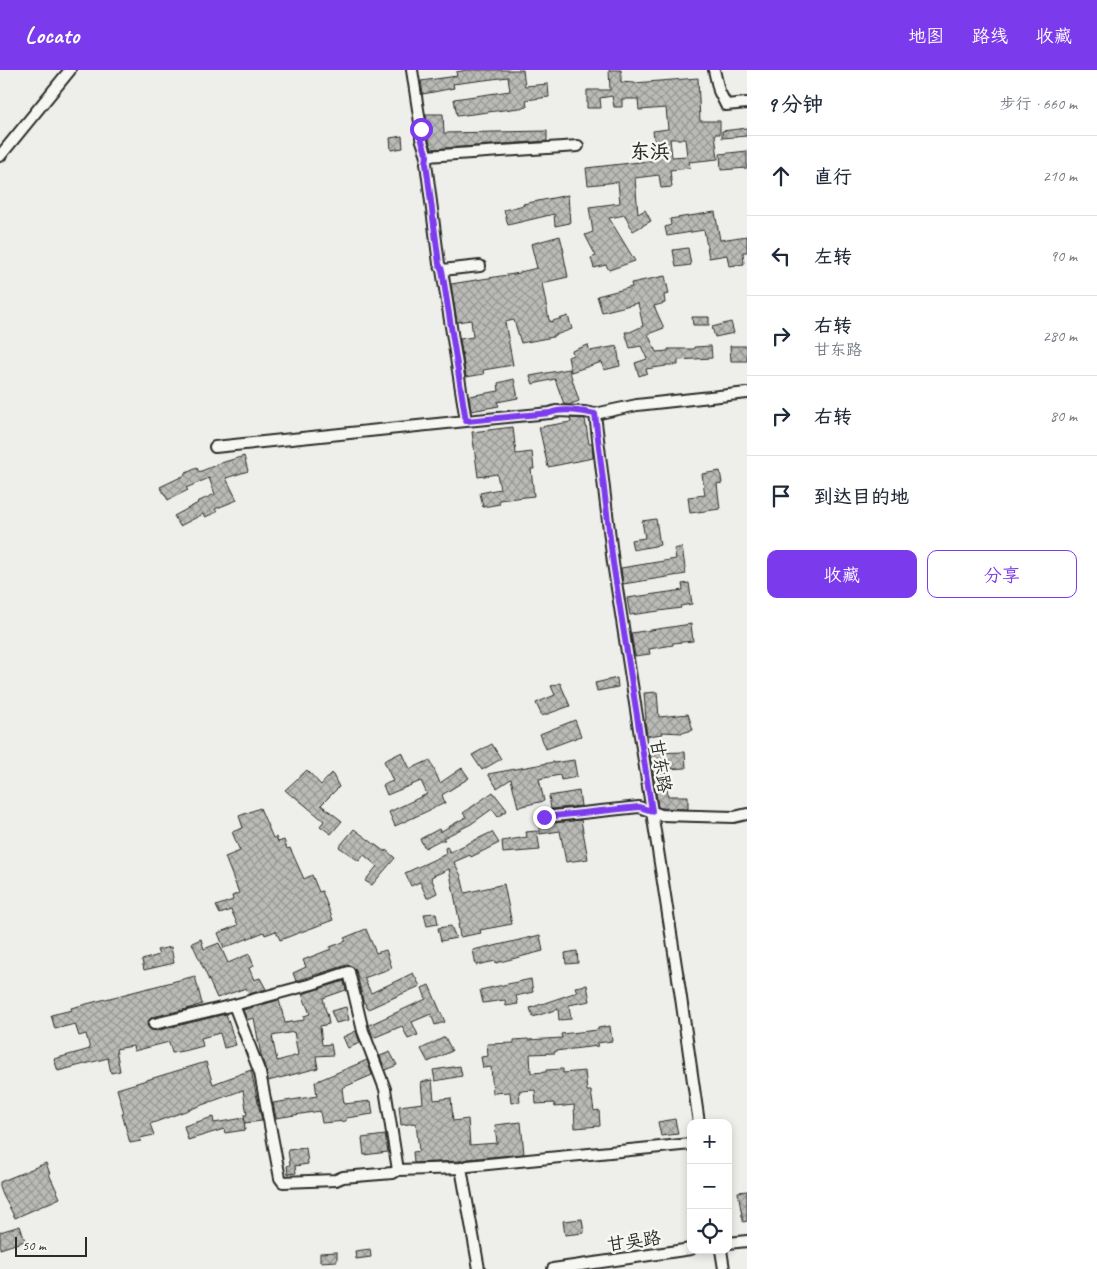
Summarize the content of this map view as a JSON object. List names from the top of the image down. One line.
{"streets":{"street":["甘东路","甘吴路"]},"districts":["东浜"],"scale_bar":"50 m","page":{"header":"Locato","nav":["地图","路线","收藏"],"heading":["9 分钟","步行 · 660 m"],"list":[["直行","210 m"],["左转","90 m"],["右转","甘东路","280 m"],["右转","80 m"],"到达目的地"],"buttons":["收藏","分享"],"map_buttons":["+","−"],"scale":"50 m"}}
